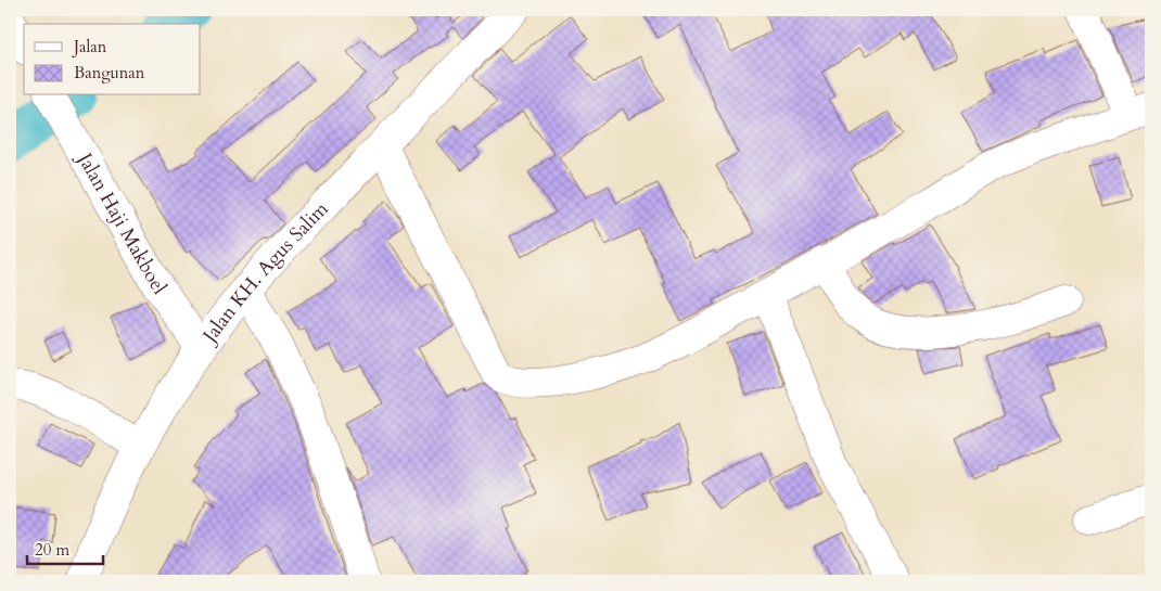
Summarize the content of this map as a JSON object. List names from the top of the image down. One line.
{"streets":{"main road":["Jalan Haji Makboel","Jalan KH. Agus Salim"]},"crossings":[["Jalan Haji Makboel","Jalan KH. Agus Salim"]],"legend":["Jalan","Bangunan"],"scale_bar":"20 m"}
